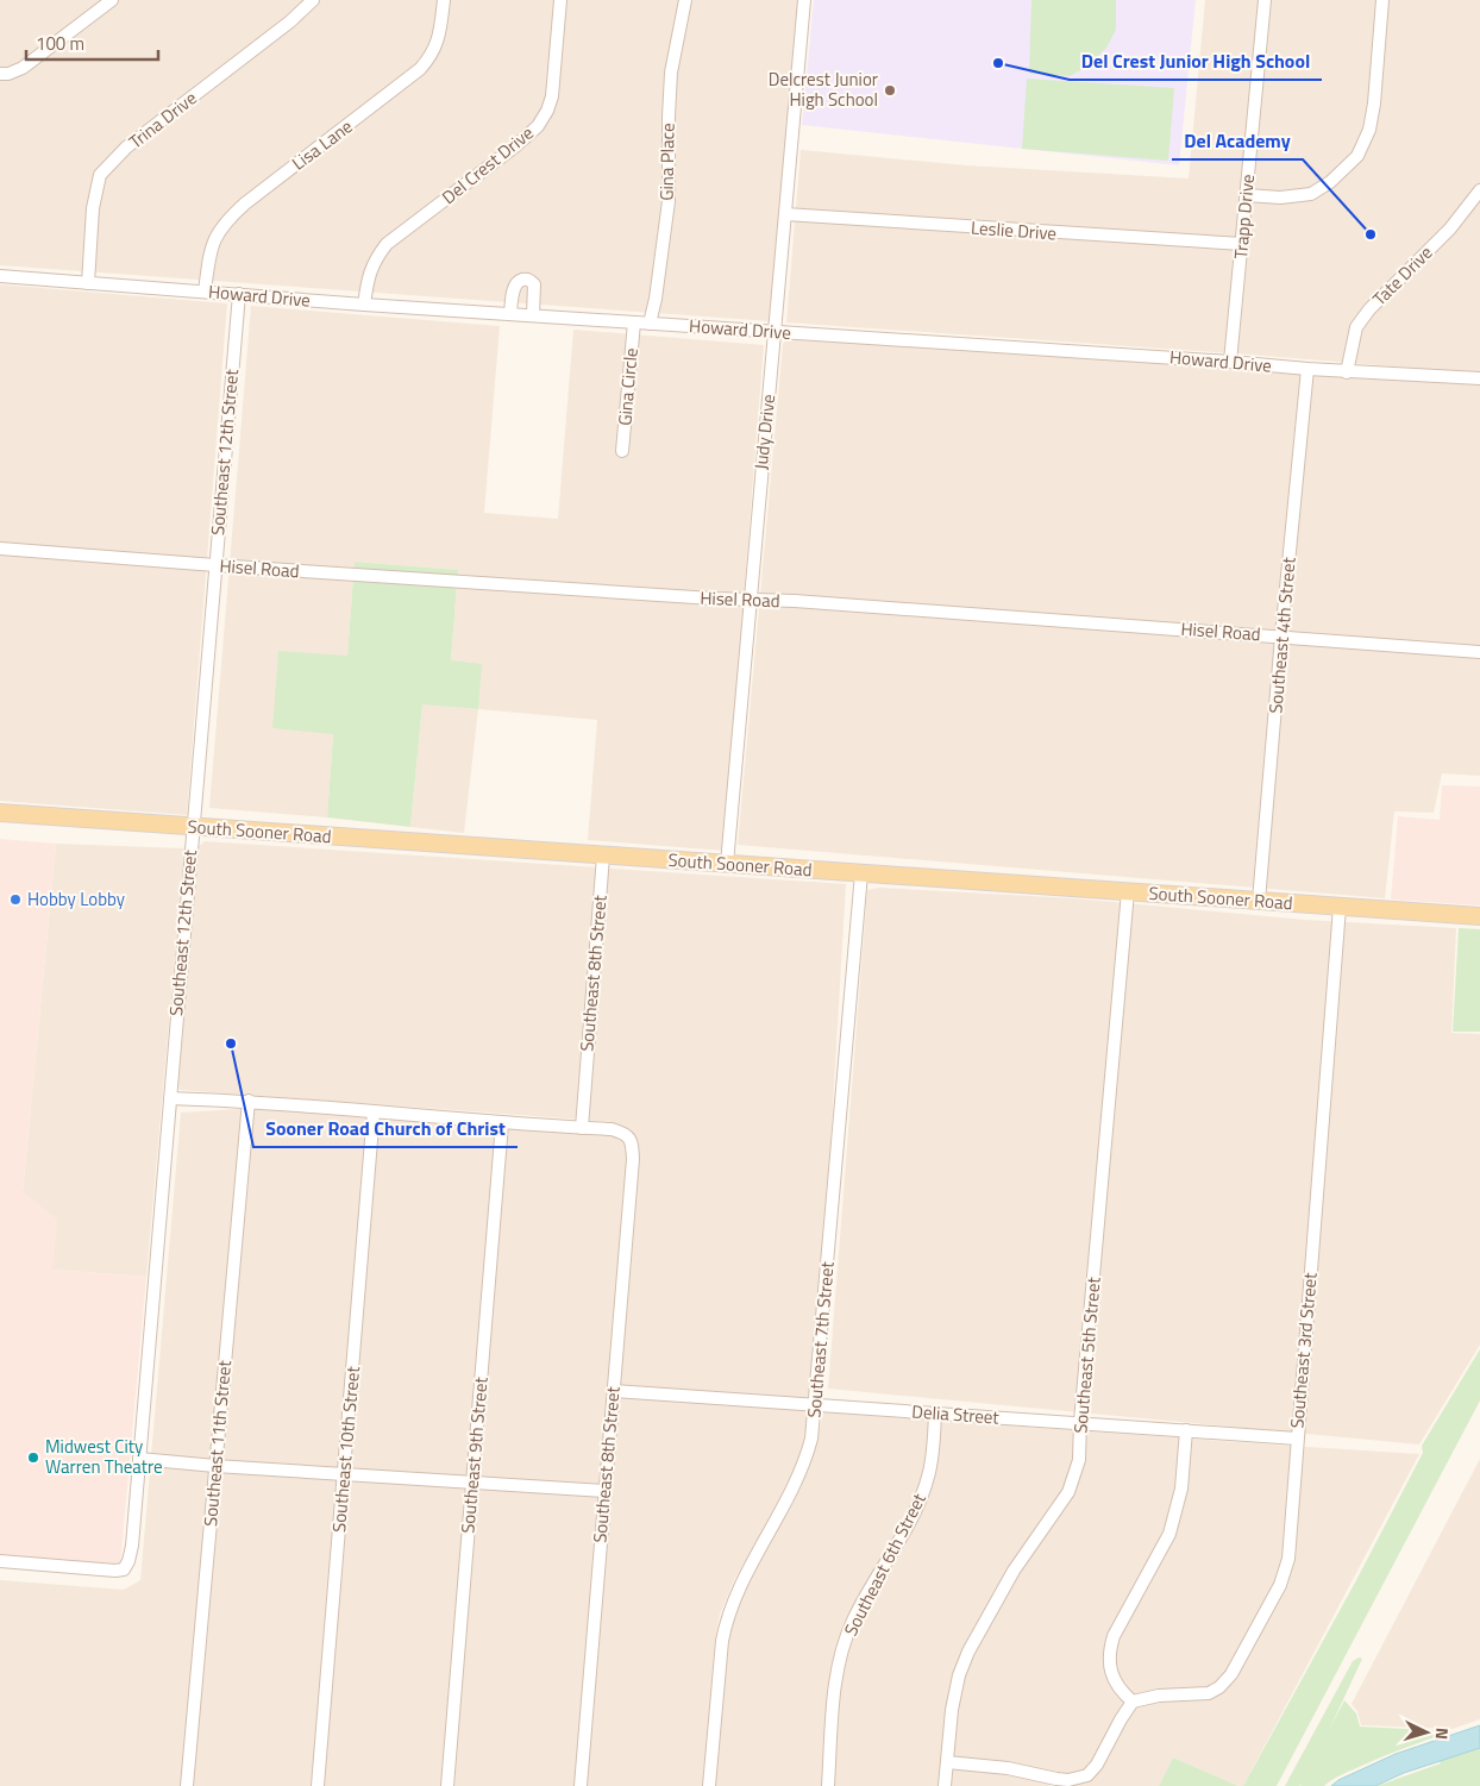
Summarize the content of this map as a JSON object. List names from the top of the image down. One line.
{"streets":{"main road":["South Sooner Road"],"street":["Trina Drive","Lisa Lane","Gina Place","Del Crest Drive","Trapp Drive","Leslie Drive","Tate Drive","Howard Drive","Gina Circle","Judy Drive","Southeast 12th Street","Hisel Road","Southeast 4th Street","Southeast 8th Street","Southeast 7th Street","Southeast 3rd Street","Southeast 5th Street","Delia Street","Southeast 11th Street","Southeast 10th Street","Southeast 9th Street","Southeast 6th Street"]},"crossings":[["Trina Drive","Howard Drive"],["Lisa Lane","Howard Drive"],["Gina Place","Howard Drive"],["Del Crest Drive","Howard Drive"],["Trapp Drive","Leslie Drive"],["Trapp Drive","Howard Drive"],["Leslie Drive","Judy Drive"],["Tate Drive","Howard Drive"],["Howard Drive","Gina Circle"],["Howard Drive","Judy Drive"],["Howard Drive","Southeast 12th Street"],["Howard Drive","Southeast 4th Street"],["Judy Drive","Hisel Road"],["Judy Drive","South Sooner Road"],["Southeast 12th Street","Hisel Road"],["Southeast 12th Street","South Sooner Road"],["Hisel Road","Southeast 4th Street"],["Southeast 4th Street","South Sooner Road"],["South Sooner Road","Southeast 8th Street"],["South Sooner Road","Southeast 7th Street"],["South Sooner Road","Southeast 3rd Street"],["South Sooner Road","Southeast 5th Street"],["Southeast 8th Street","Delia Street"],["Southeast 7th Street","Delia Street"],["Southeast 3rd Street","Delia Street"],["Southeast 5th Street","Delia Street"],["Delia Street","Southeast 6th Street"]],"places":["Del Crest Junior High School","Delcrest Junior High School","Del Academy","Hobby Lobby","Sooner Road Church of Christ","Midwest City Warren Theatre"],"scale_bar":"100 m","north":"right"}
